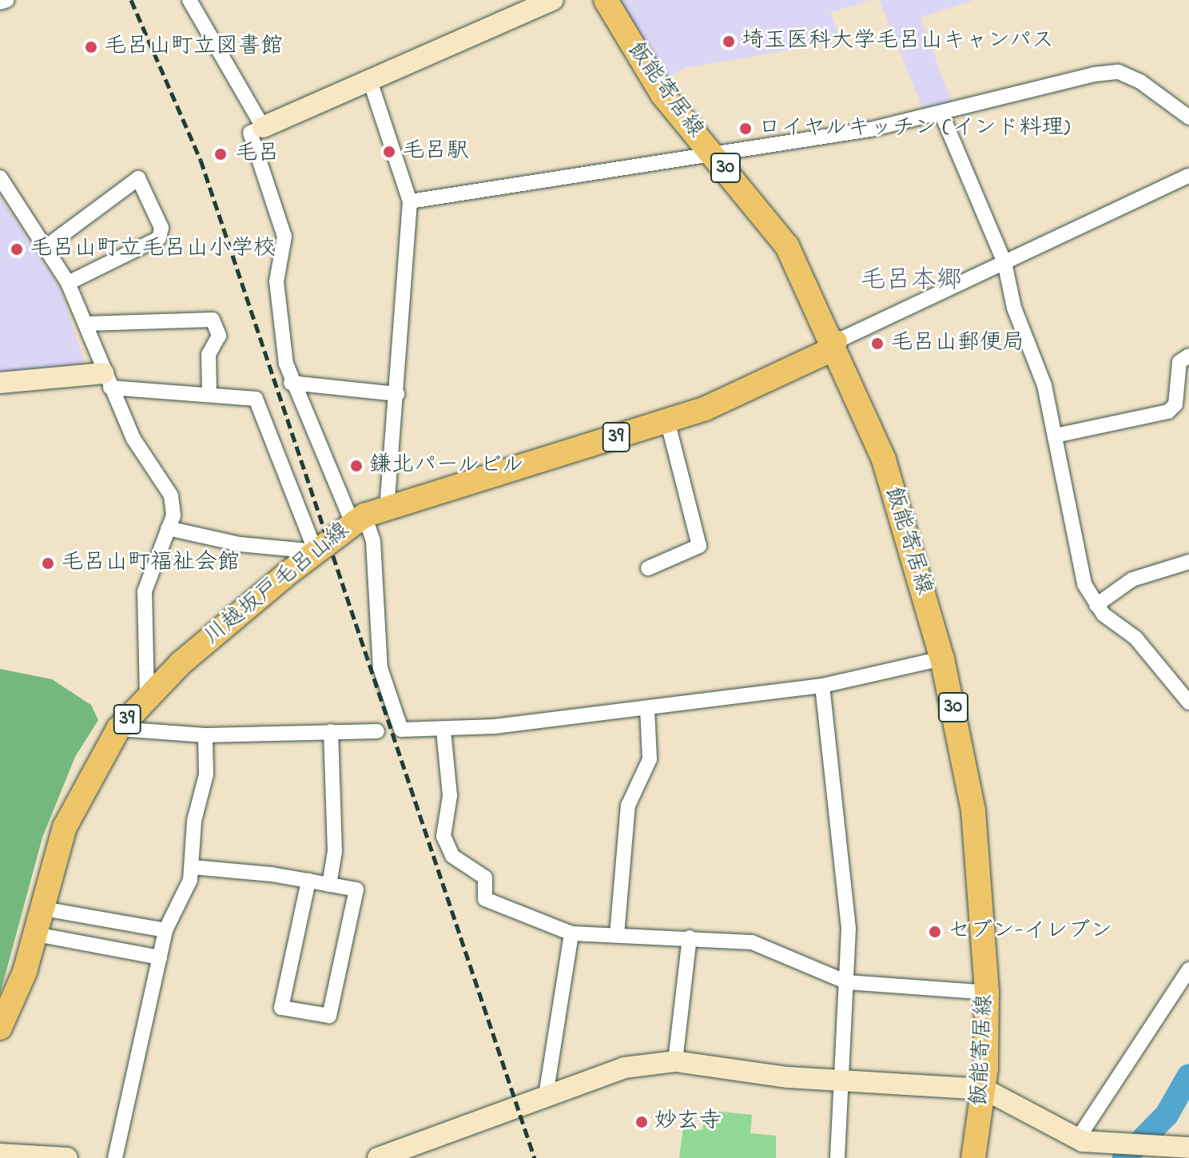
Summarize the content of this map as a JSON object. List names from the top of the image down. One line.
{"streets":{"main road":["飯能寄居線","30","39","川越坂戸毛呂山線"]},"crossings":[["飯能寄居線","川越坂戸毛呂山線"]],"districts":["毛呂本郷"],"places":["埼玉医科大学毛呂山キャンパス","毛呂山町立図書館","ロイヤルキッチン (インド料理)","毛呂駅","毛呂","毛呂山町立毛呂山小学校","毛呂山郵便局","鎌北パールビル","毛呂山町福祉会館","セブン-イレブン","妙玄寺"]}
